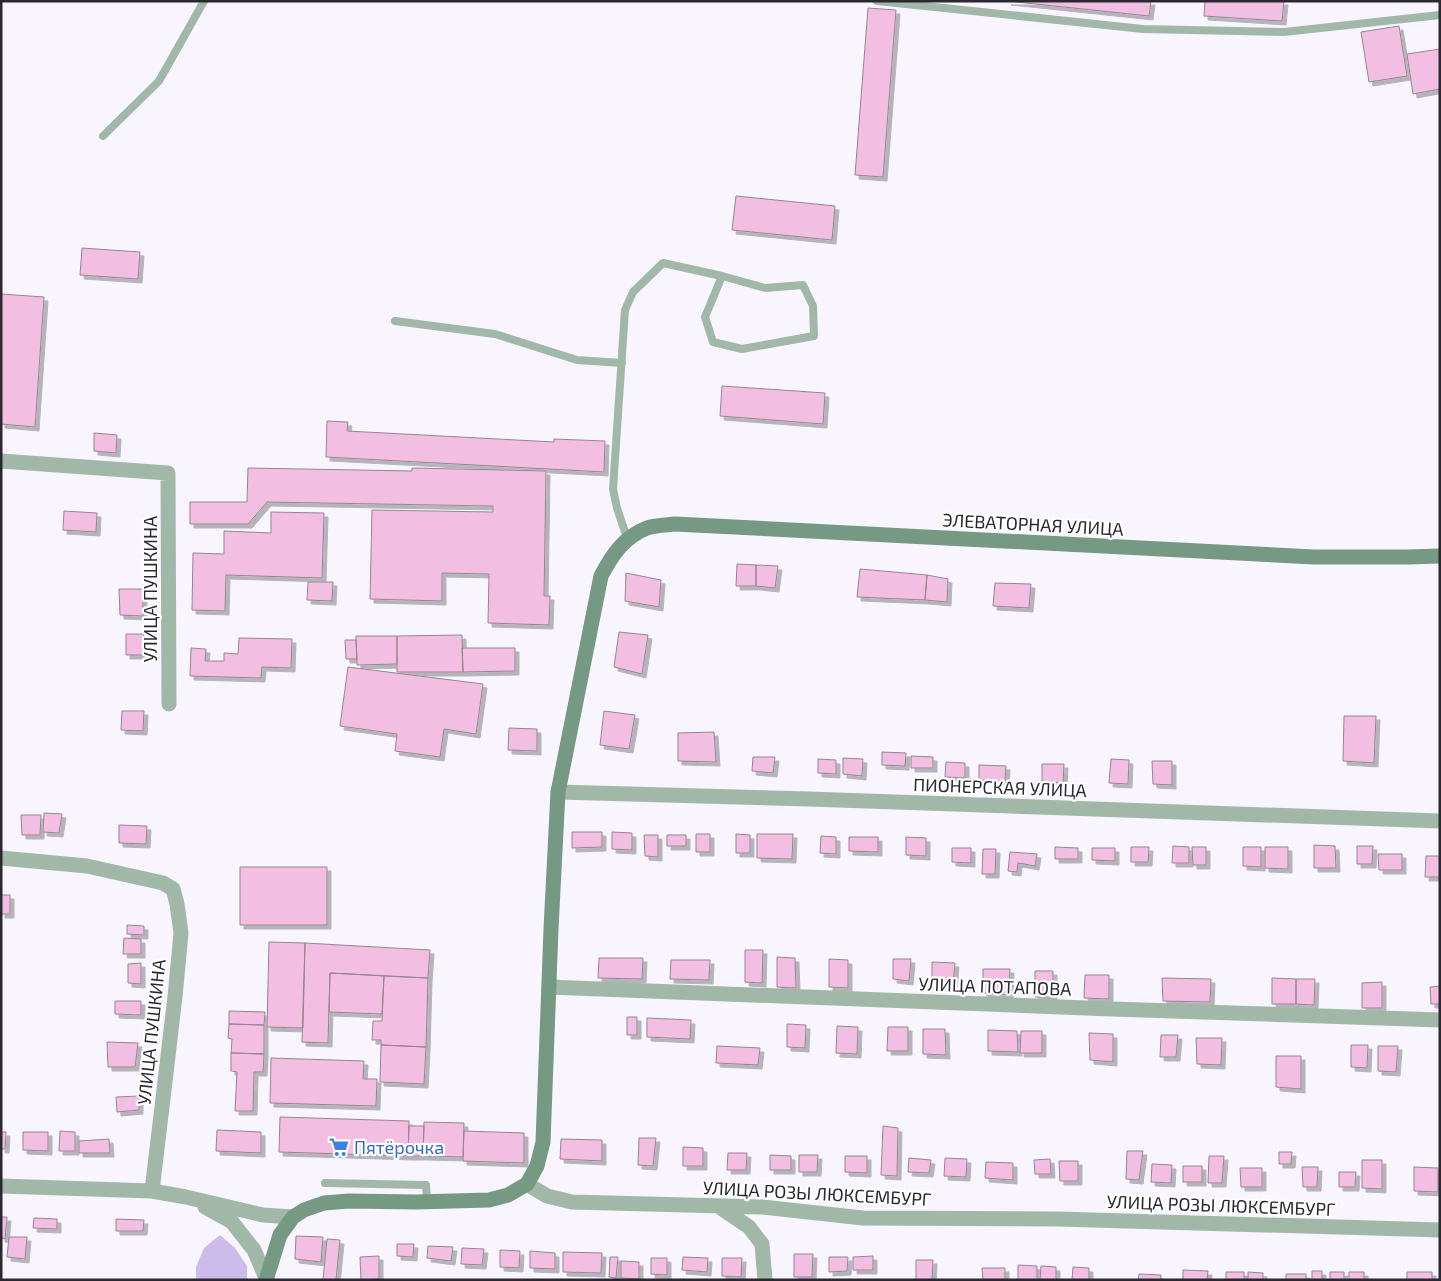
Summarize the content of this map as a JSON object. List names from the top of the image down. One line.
{"streets":{"main road":["ЭЛЕВАТОРНАЯ УЛИЦА"],"street":["УЛИЦА ПУШКИНА","ПИОНЕРСКАЯ УЛИЦА","УЛИЦА ПОТАПОВА","УЛИЦА РОЗЫ ЛЮКСЕМБУРГ"]},"places":{"supermarket":["Пятёрочка"]}}
